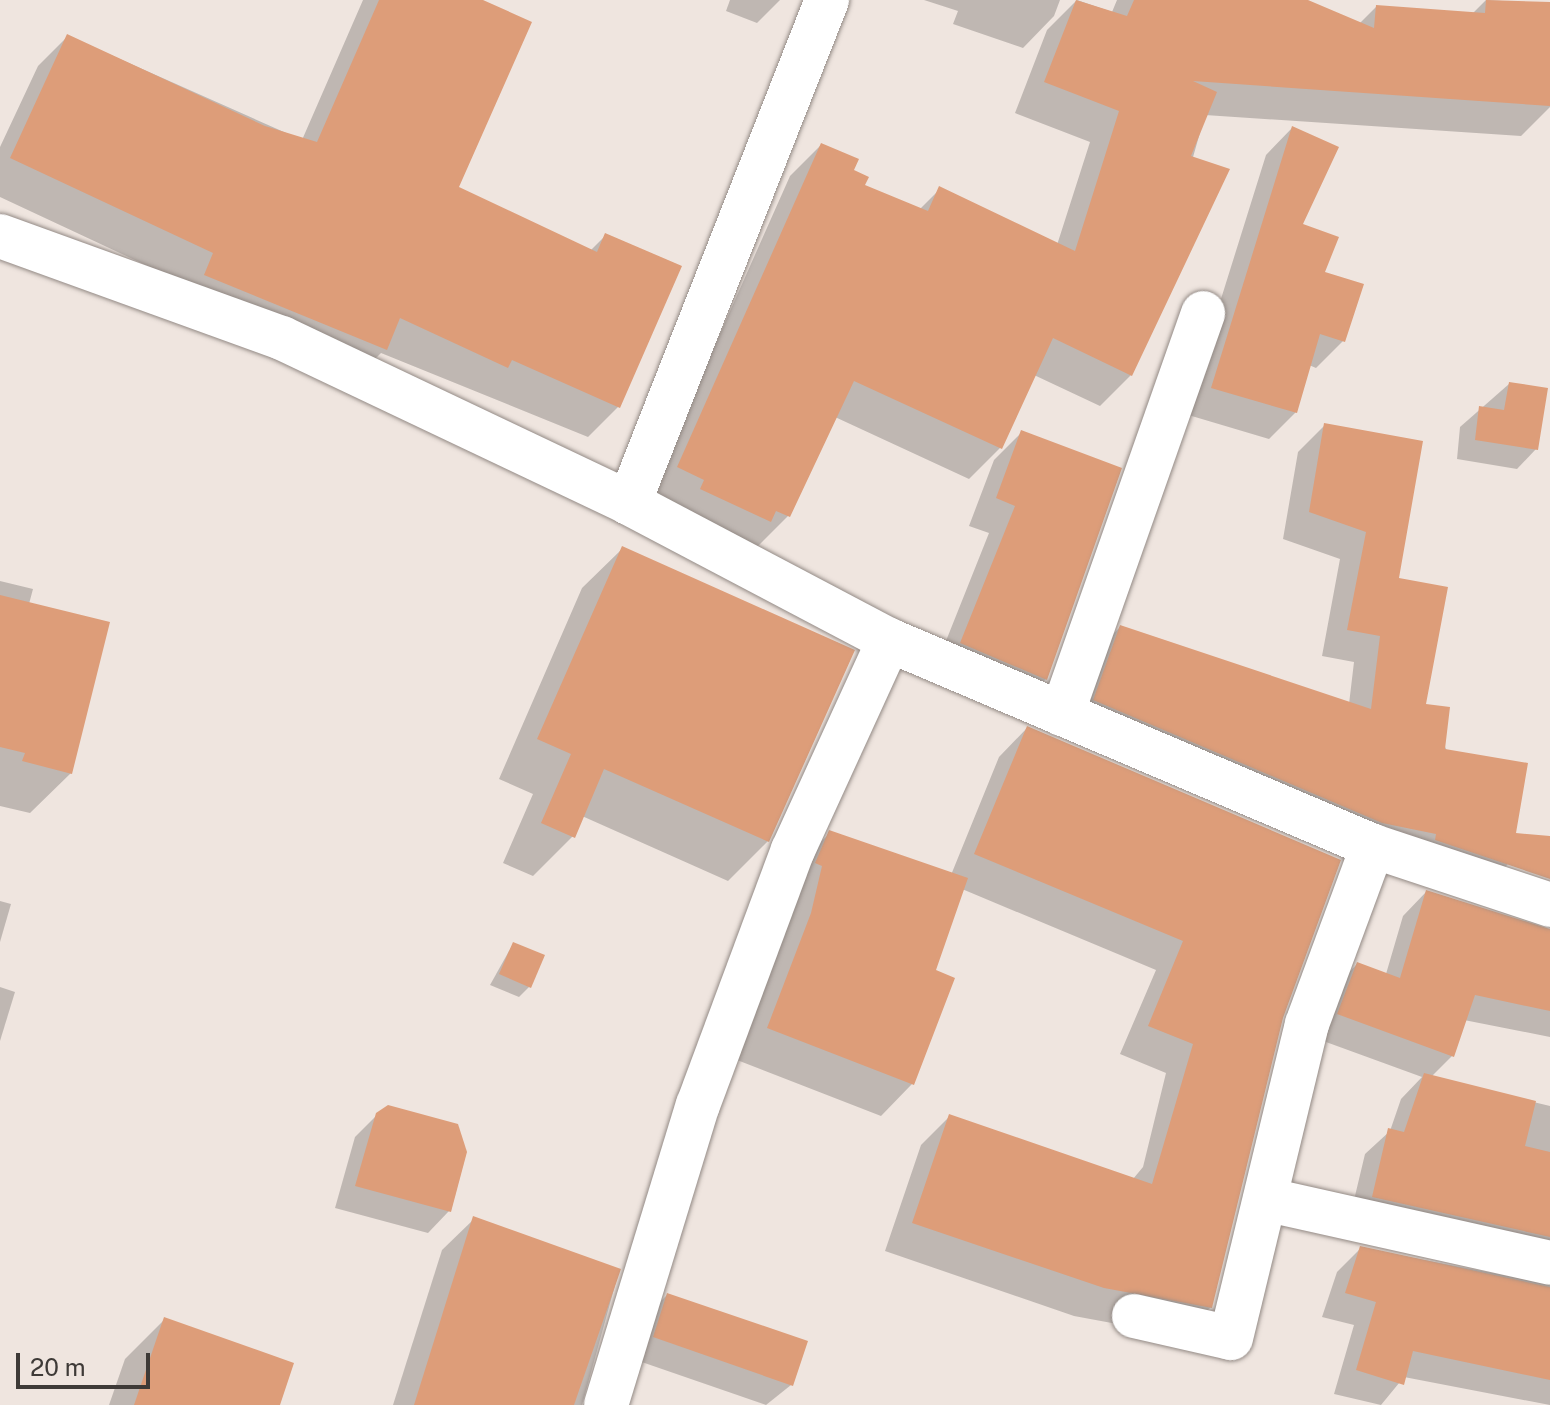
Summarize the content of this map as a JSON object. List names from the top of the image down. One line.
{"scale_bar":"20 m"}
